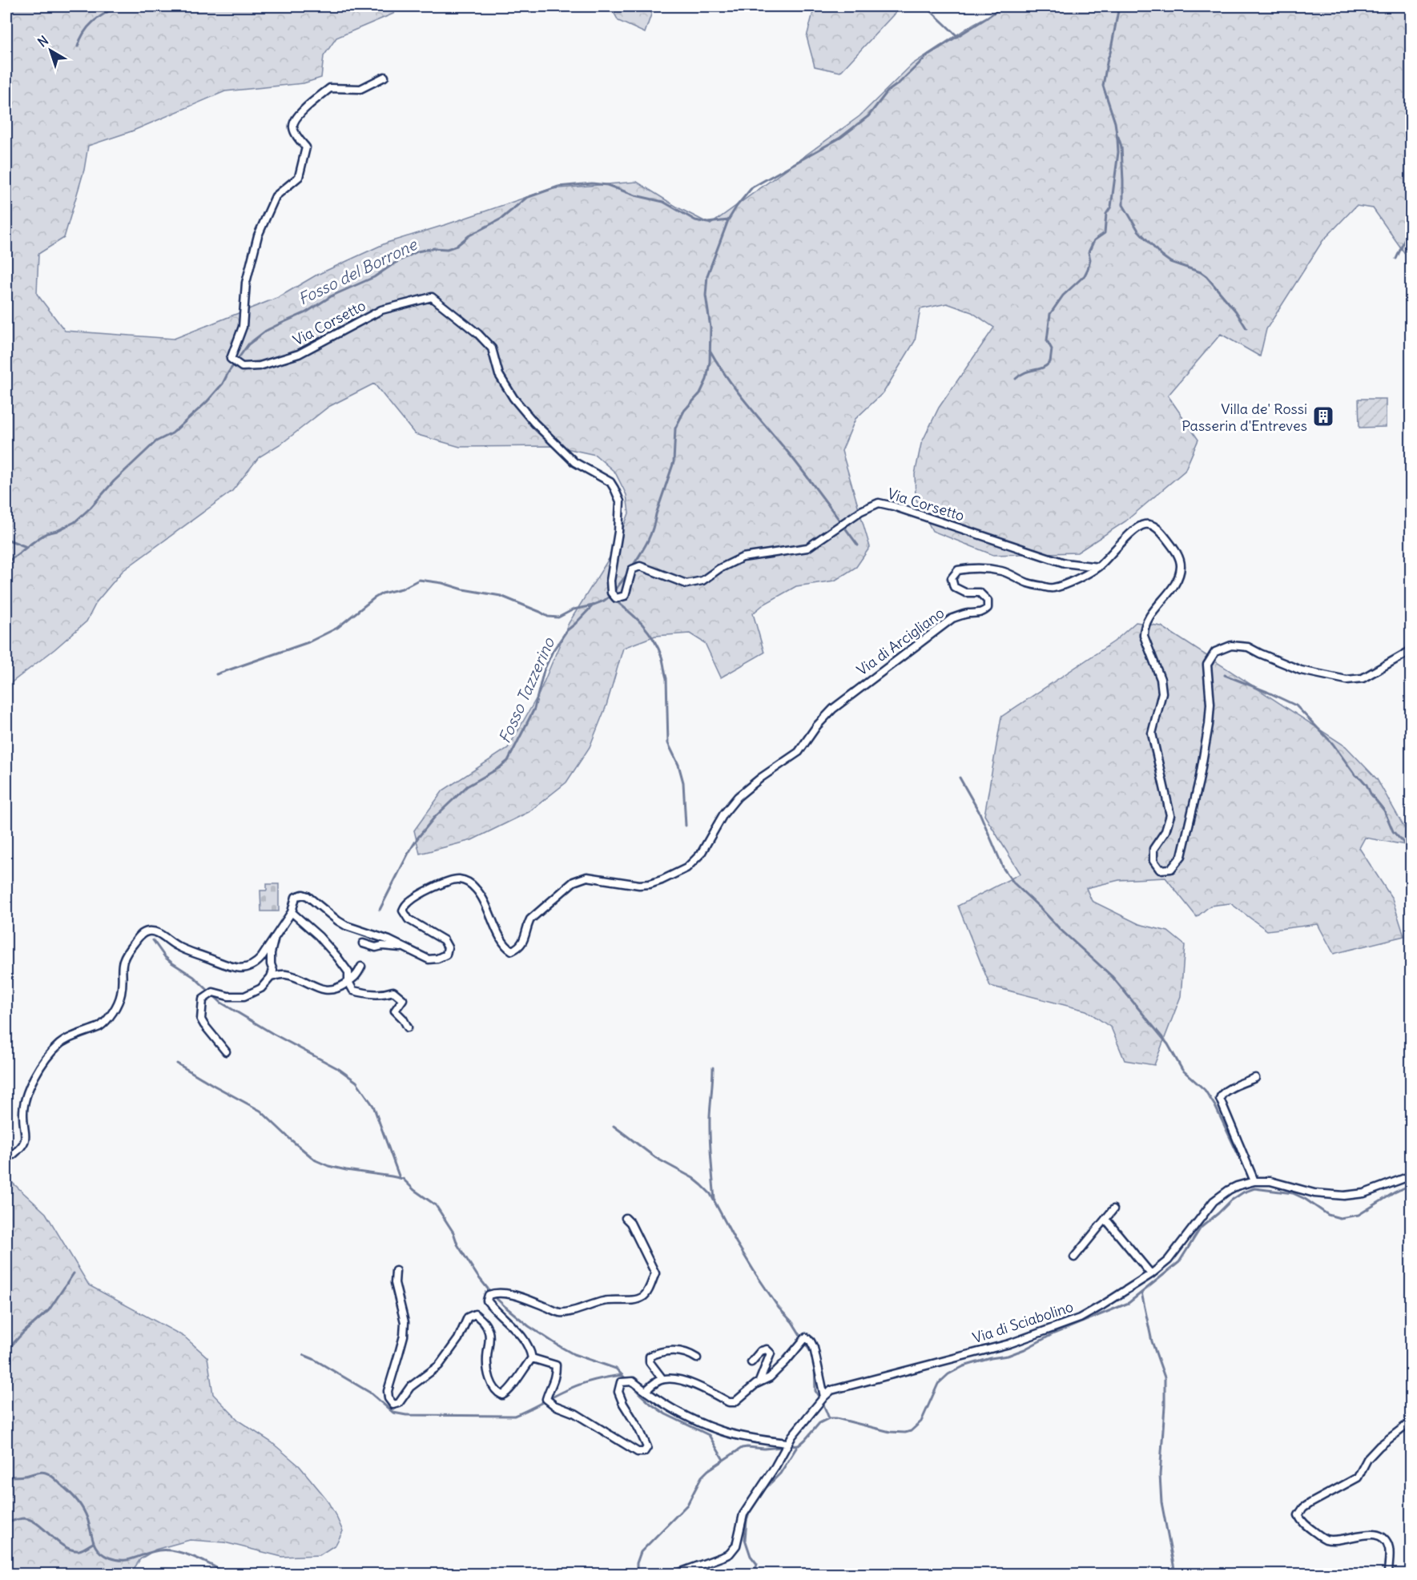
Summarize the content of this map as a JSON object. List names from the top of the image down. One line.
{"streets":{"street":["Via Corsetto","Via di Arcigliano","Via di Sciabolino"]},"crossings":[["Via Corsetto","Via di Arcigliano"]],"water":["Fosso del Borrone","Fosso Tazzerino"],"places":{"building":["Villa de' Rossi Passerin d'Entreves"]},"north":"top left"}
